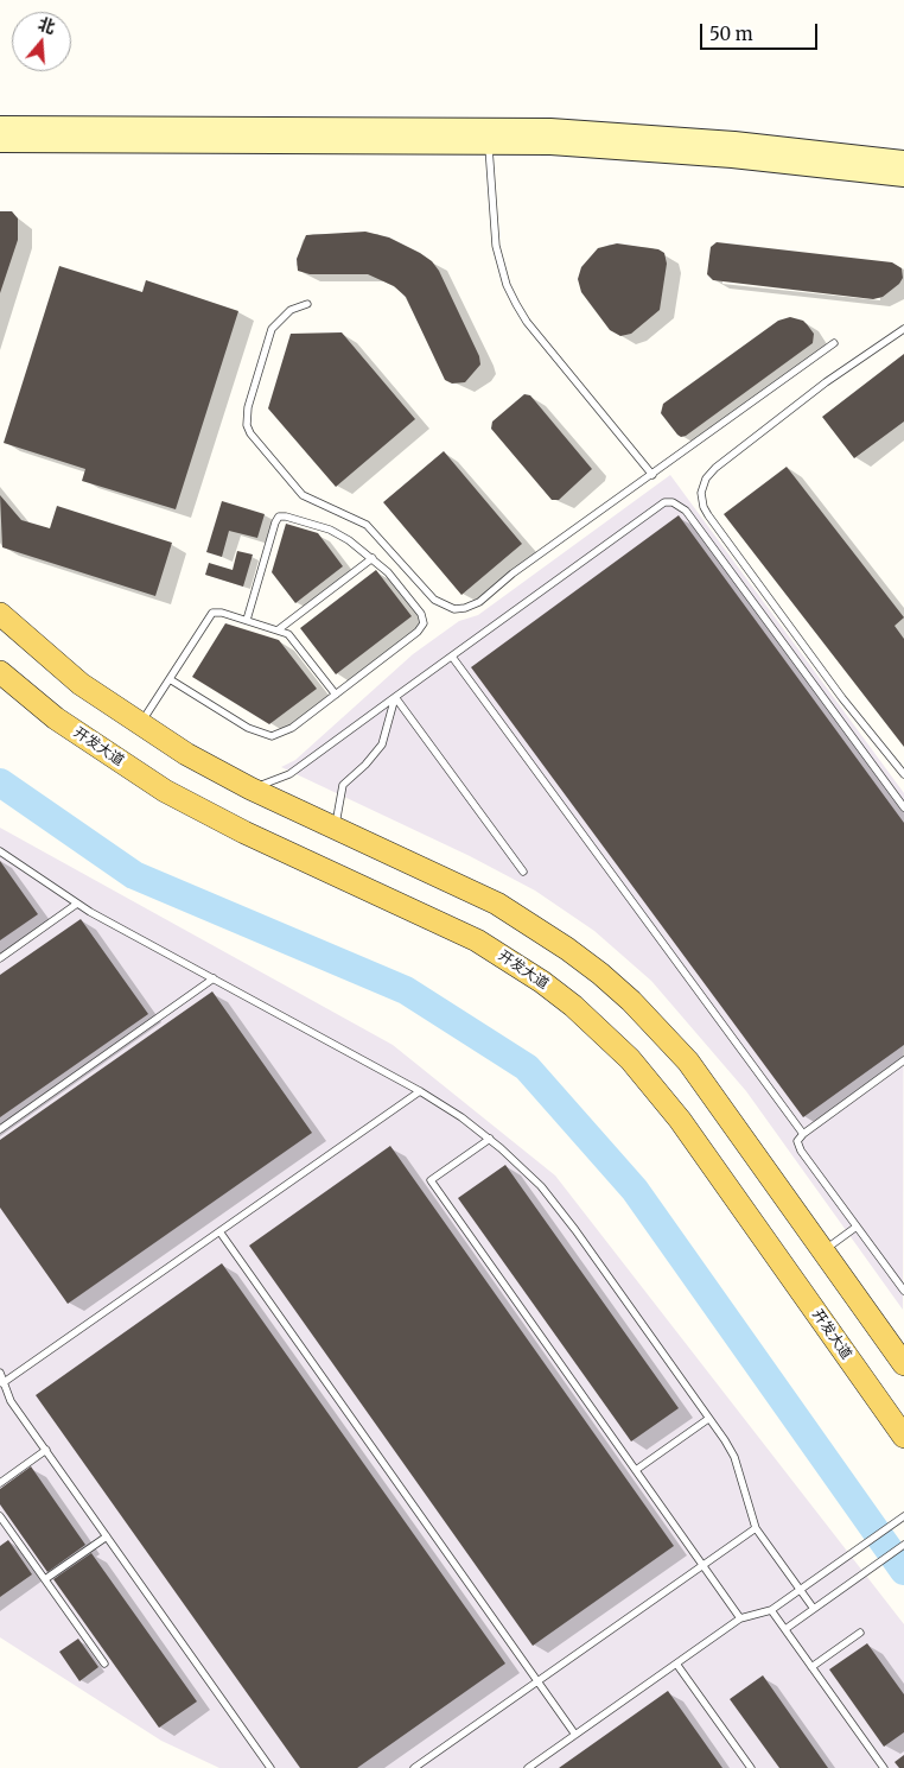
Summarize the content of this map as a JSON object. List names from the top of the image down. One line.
{"streets":{"main road":["开发大道"]},"scale_bar":"50 m","north":"top"}
